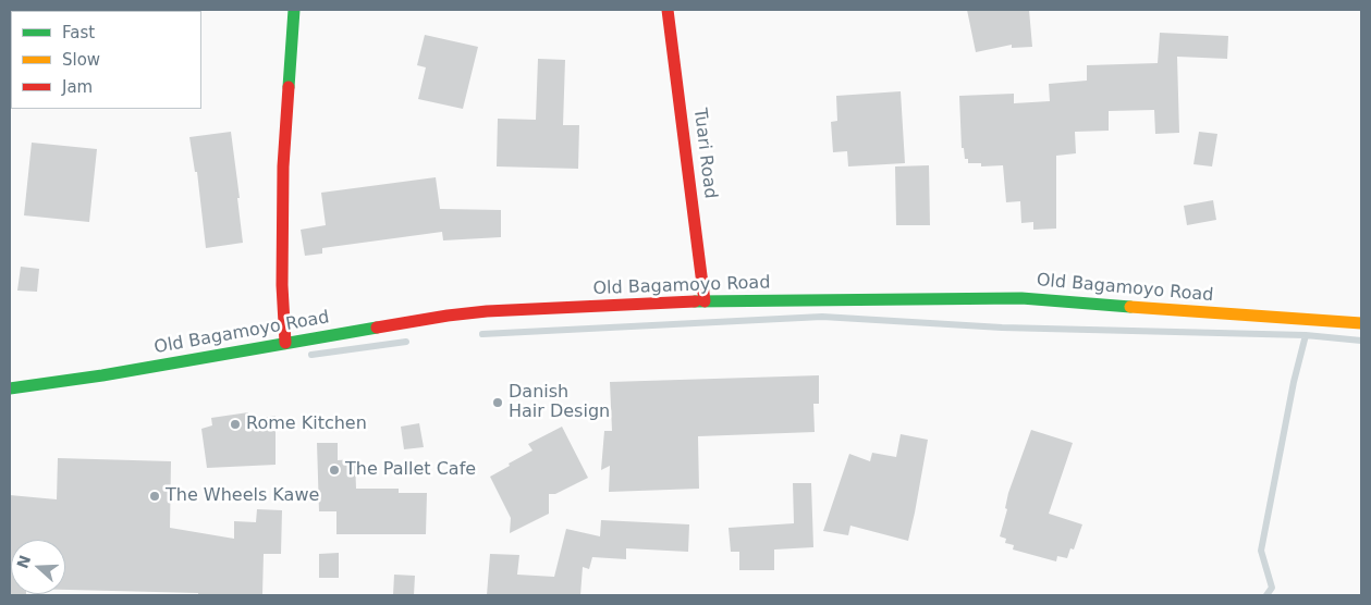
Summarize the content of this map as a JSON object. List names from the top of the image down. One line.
{"streets":{"main road":["Tuari Road","Old Bagamoyo Road"]},"crossings":[["Tuari Road","Old Bagamoyo Road"]],"places":["Danish Hair Design","Rome Kitchen","The Pallet Cafe","The Wheels Kawe"],"legend":["Fast","Slow","Jam"],"north":"left"}
